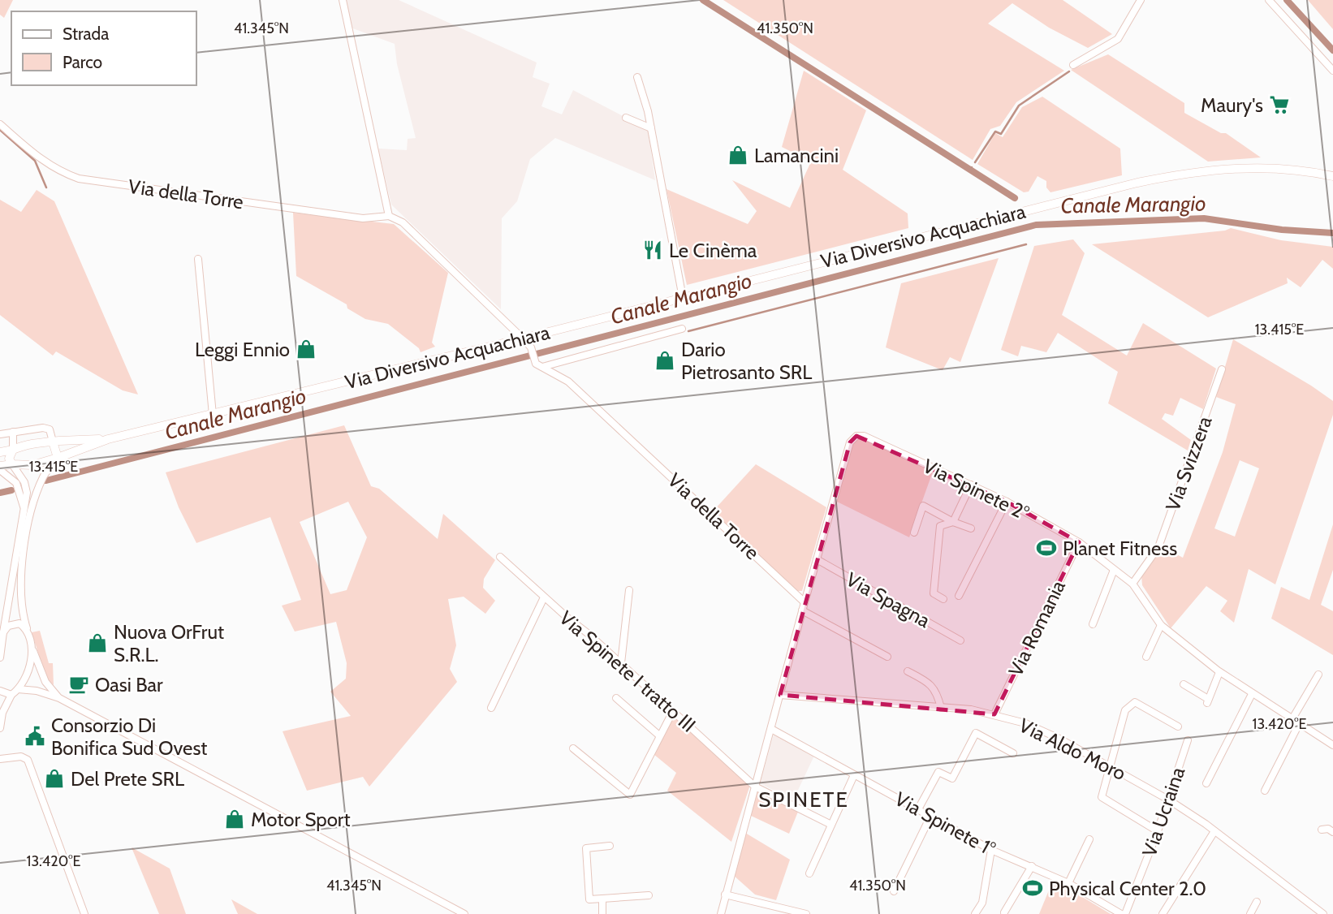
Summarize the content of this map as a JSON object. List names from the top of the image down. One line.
{"streets":{"main road":["Via Diversivo Acquachiara"],"street":["Via della Torre","Via Svizzera","Via Spinete 2°","Via Spagna","Via Romania","Via Spinete I tratto III","Via Aldo Moro","Via Ucraina","Via Spinete 1°"]},"crossings":[["Via della Torre","Via Spinete 2°"],["Via Svizzera","Via Spinete 2°"],["Via Spinete 2°","Via Spagna"],["Via Spinete 2°","Via Romania"],["Via Romania","Via Aldo Moro"],["Via Aldo Moro","Via Ucraina"],["Via Ucraina","Via Spinete 1°"]],"districts":["SPINETE"],"water":["Canale Marangio"],"places":{"supermarket":["Maury's"],"shop":["Lamancini","Leggi Ennio","Dario Pietrosanto SRL","Nuova OrFrut S.R.L.","Del Prete SRL","Motor Sport"],"restaurant":["Le Cinèma"],"sports":["Planet Fitness","Physical Center 2.0"],"cafe":["Oasi Bar"],"public building":["Consorzio Di Bonifica Sud Ovest"]},"legend":["Strada","Parco"],"coordinates":["41.345°N","41.350°N","13.415°E","13.420°E"]}
